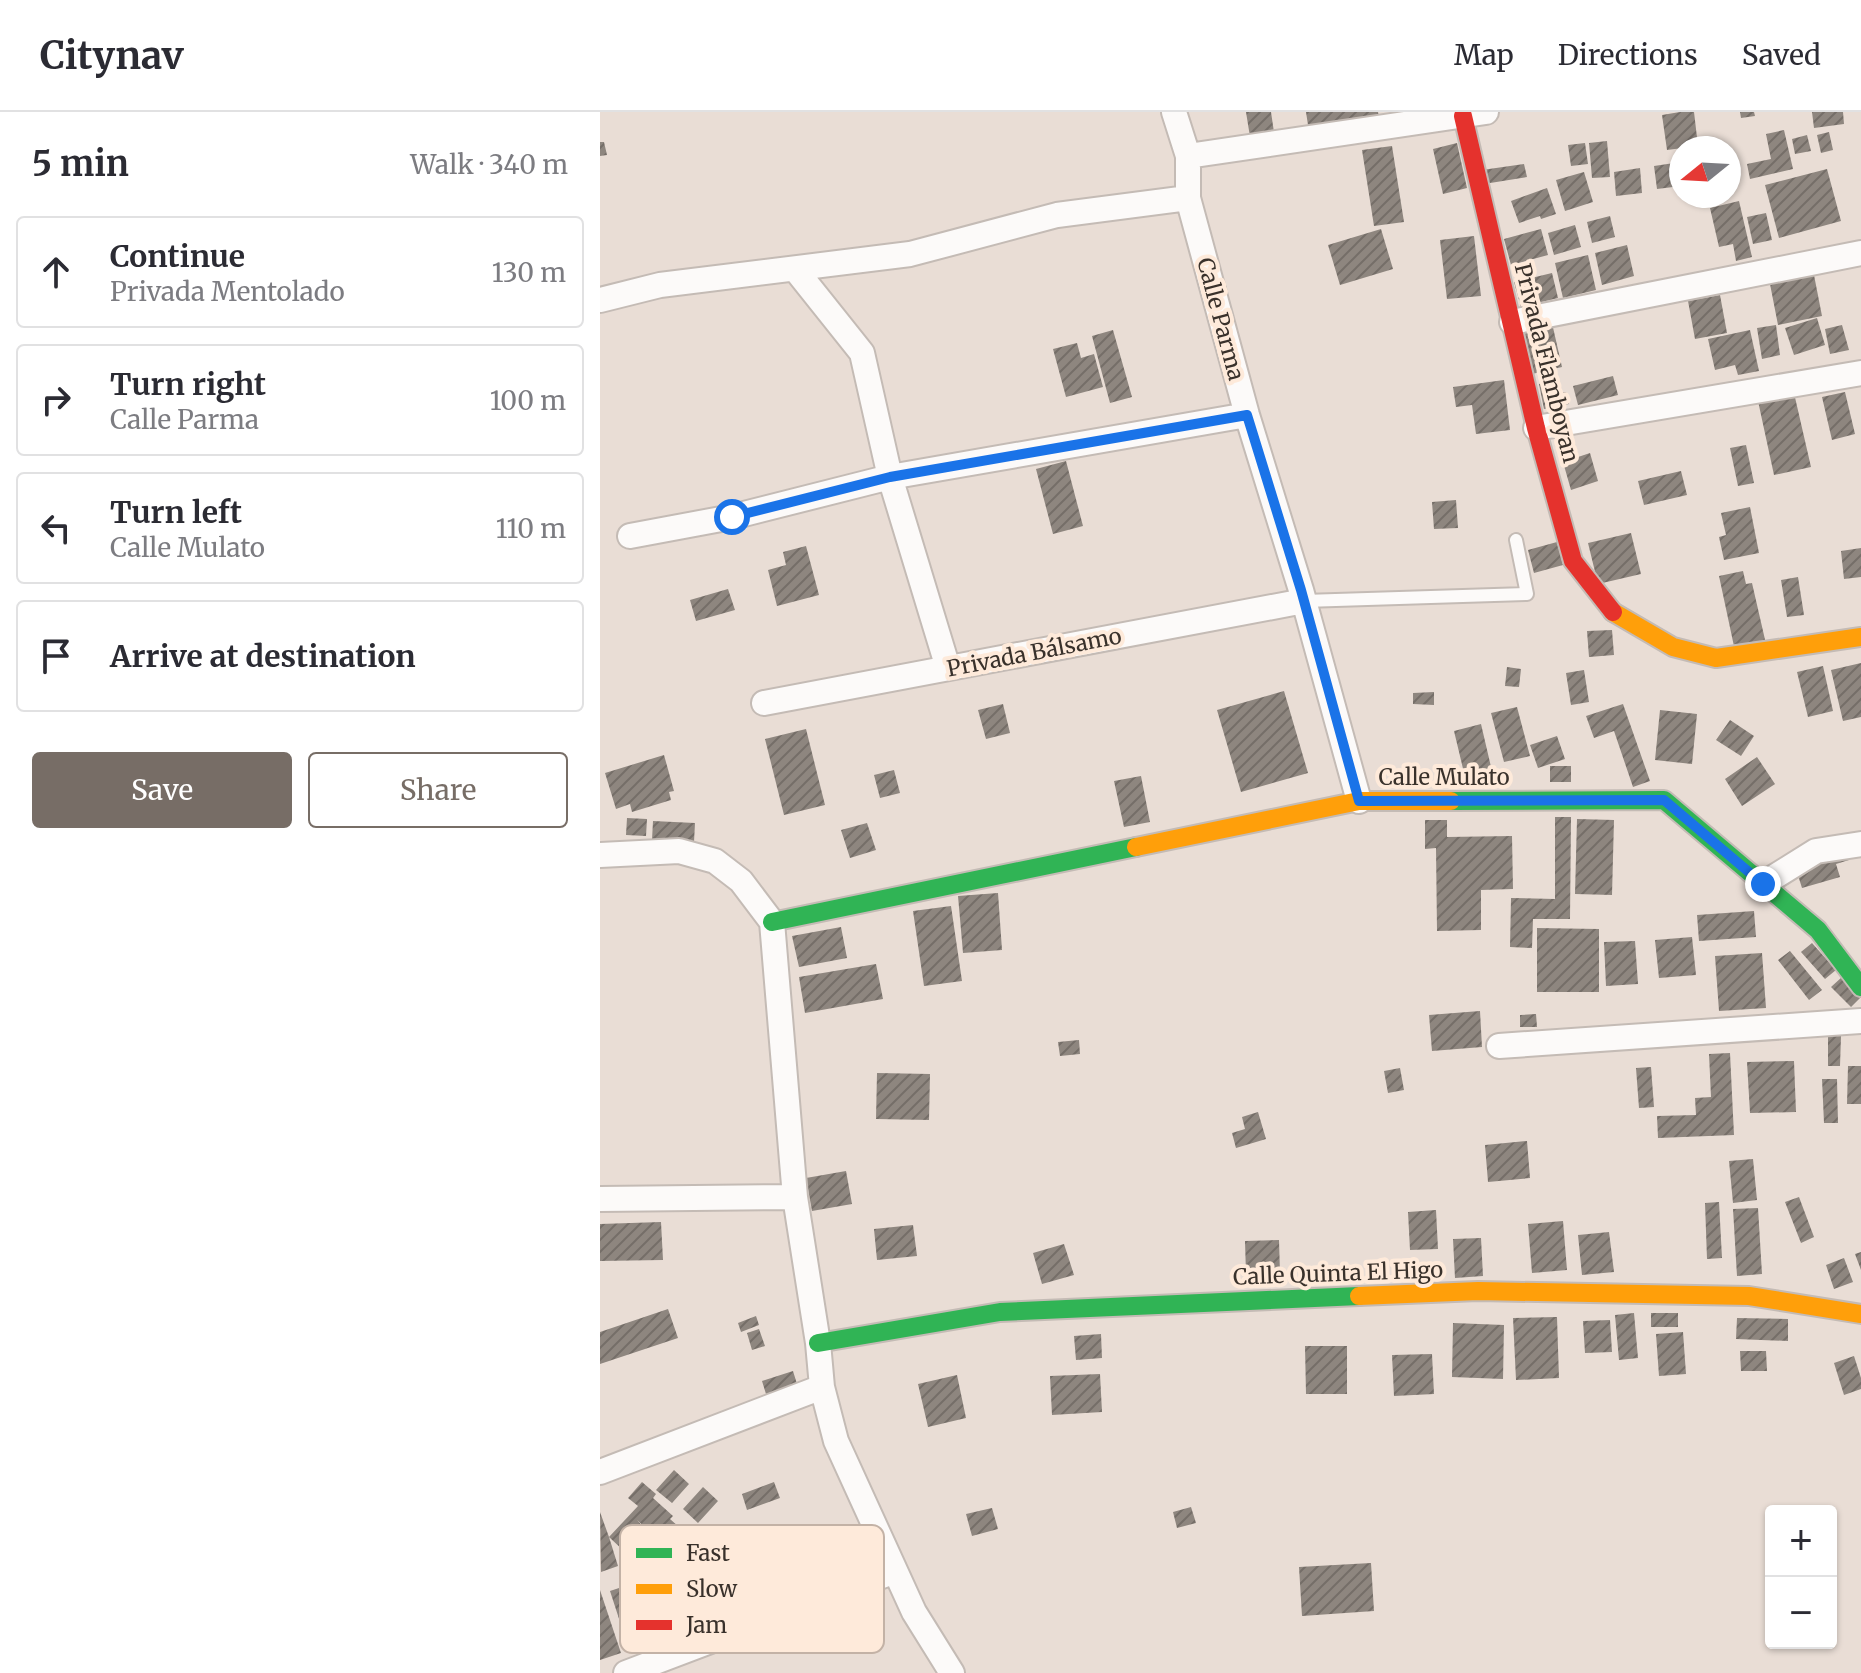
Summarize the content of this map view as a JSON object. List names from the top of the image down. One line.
{"streets":{"street":["Calle Parma","Privada Flamboyan","Privada Bálsamo","Calle Mulato","Calle Quinta El Higo"]},"crossings":[["Calle Parma","Privada Bálsamo"],["Calle Parma","Calle Mulato"]],"legend":["Fast","Slow","Jam"],"north":"left","page":{"header":"Citynav","nav":["Map","Directions","Saved"],"heading":["5 min","Walk · 340 m"],"list":[["Continue","Privada Mentolado","130 m"],["Turn right","Calle Parma","100 m"],["Turn left","Calle Mulato","110 m"],"Arrive at destination"],"buttons":["Save","Share"],"map_buttons":["+","−"]}}
